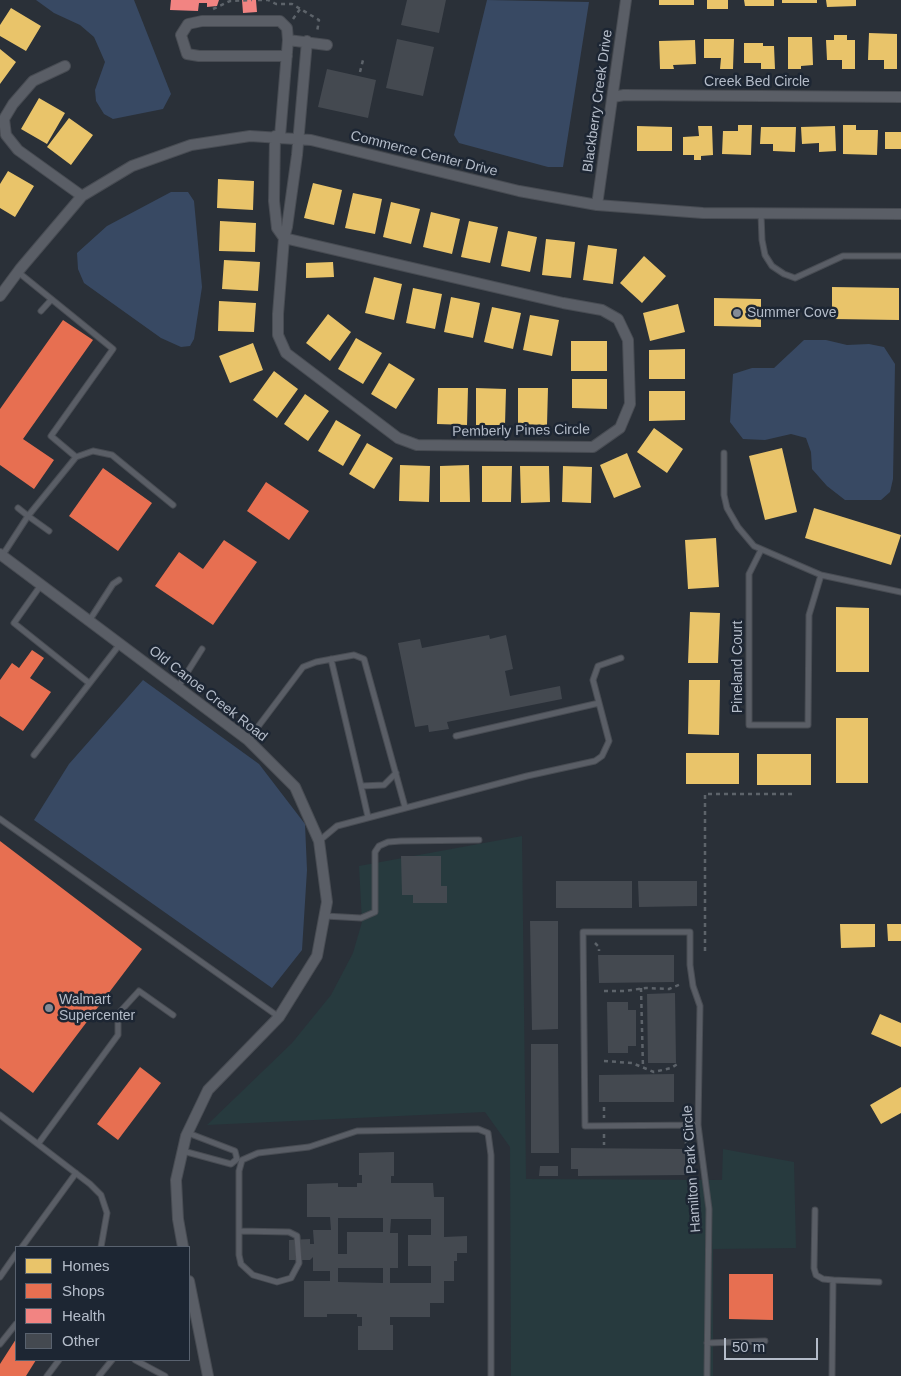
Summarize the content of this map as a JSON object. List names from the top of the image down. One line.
{"streets":{"street":["Creek Bed Circle","Blackberry Creek Drive","Commerce Center Drive","Pemberly Pines Circle","Old Canoe Creek Road"],"lane":["Pineland Court","Hamilton Park Circle"]},"crossings":[["Creek Bed Circle","Blackberry Creek Drive"],["Blackberry Creek Drive","Commerce Center Drive"],["Commerce Center Drive","Pemberly Pines Circle"]],"places":["Summer Cove","Walmart Supercenter"],"legend":["Homes","Shops","Health","Other"],"scale_bar":"50 m"}
